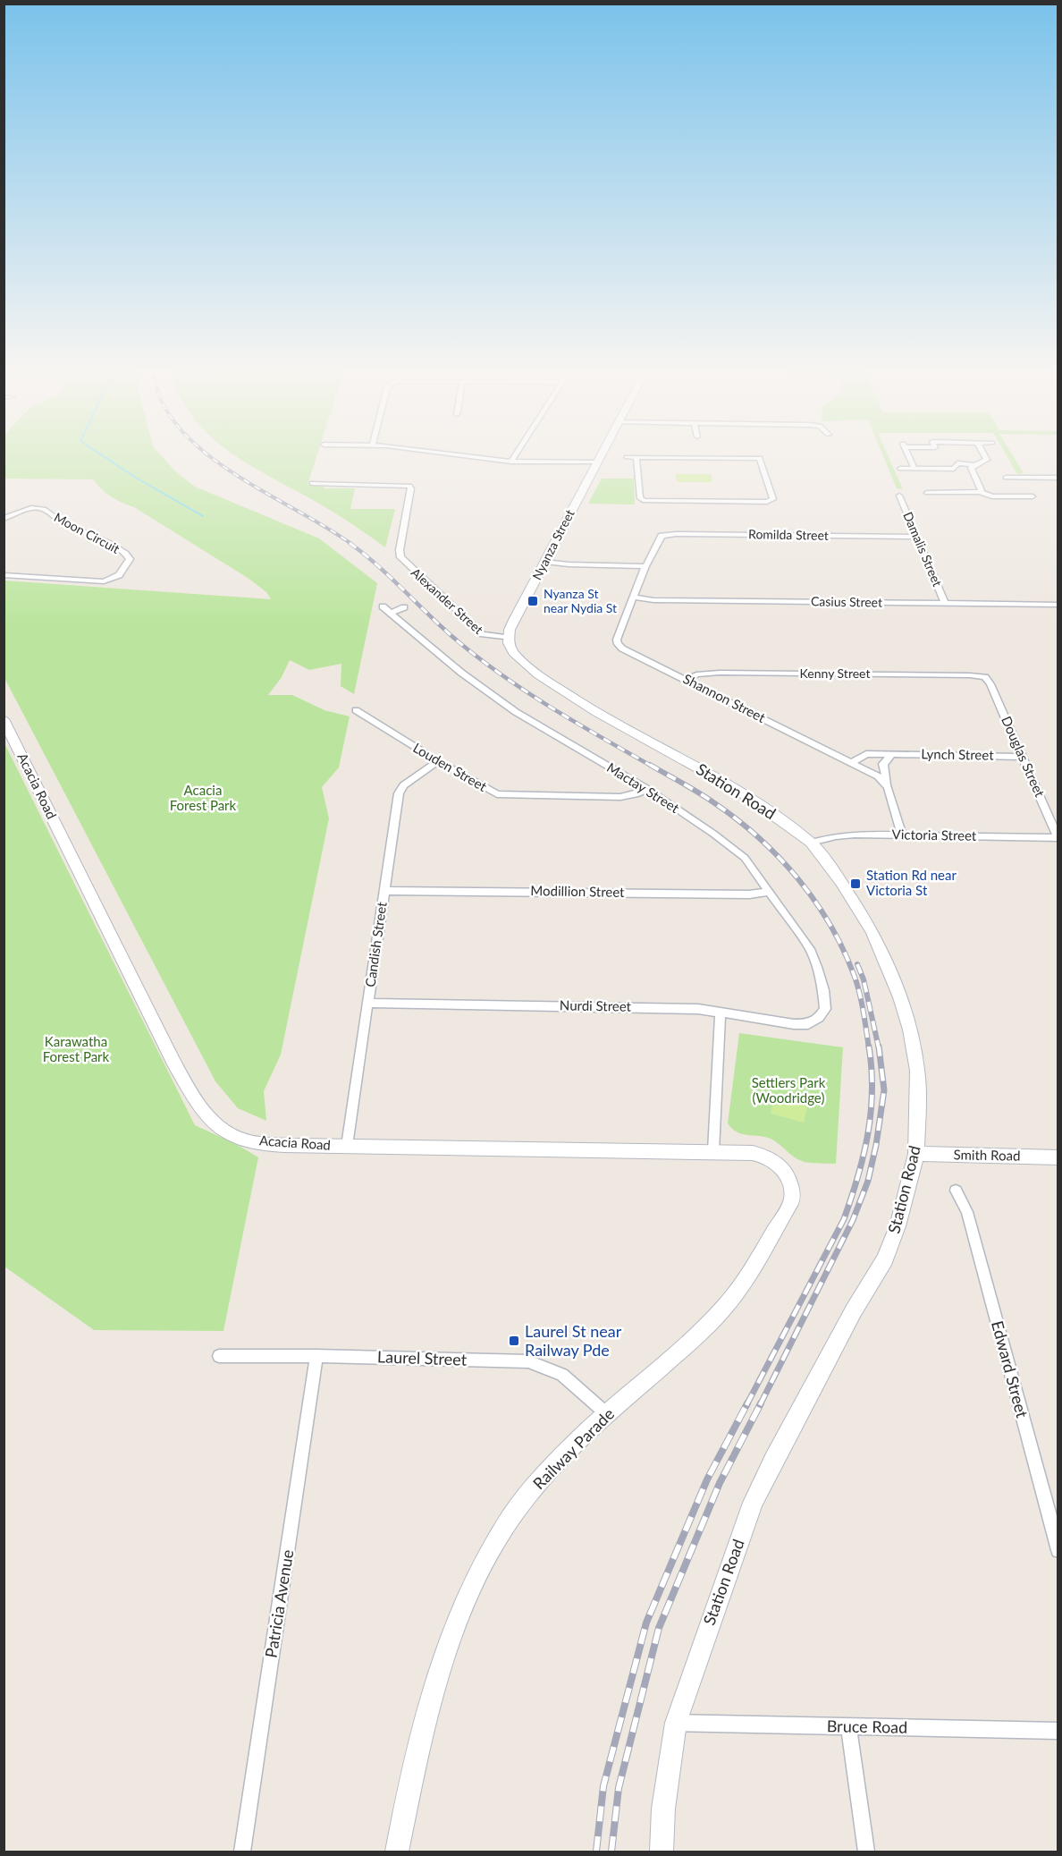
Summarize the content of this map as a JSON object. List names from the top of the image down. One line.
{"streets":{"street":["Moon Circuit","Romilda Street","Nyanza Street","Damalis Street","Alexander Street","Casius Street","Kenny Street","Shannon Street","Lynch Street","Douglas Street","Louden Street","Acacia Road","Mactay Street","Station Road","Victoria Street","Modillion Street","Candish Street","Nurdi Street","Smith Road","Laurel Street","Edward Street","Railway Parade","Patricia Avenue","Bruce Road"]},"crossings":[["Romilda Street","Damalis Street"],["Romilda Street","Shannon Street"],["Nyanza Street","Alexander Street"],["Nyanza Street","Station Road"],["Damalis Street","Casius Street"],["Alexander Street","Station Road"],["Casius Street","Shannon Street"],["Kenny Street","Shannon Street"],["Kenny Street","Douglas Street"],["Shannon Street","Lynch Street"],["Lynch Street","Douglas Street"],["Douglas Street","Victoria Street"],["Louden Street","Mactay Street"],["Louden Street","Candish Street"],["Acacia Road","Candish Street"],["Acacia Road","Railway Parade"],["Mactay Street","Modillion Street"],["Mactay Street","Nurdi Street"],["Station Road","Victoria Street"],["Station Road","Smith Road"],["Station Road","Bruce Road"],["Modillion Street","Candish Street"],["Candish Street","Nurdi Street"],["Laurel Street","Railway Parade"],["Laurel Street","Patricia Avenue"]],"parks":["Acacia Forest Park","Karawatha Forest Park","Settlers Park (Woodridge)"],"places":{"transit":["Nyanza St near Nydia St","Station Rd near Victoria St","Laurel St near Railway Pde"]}}
